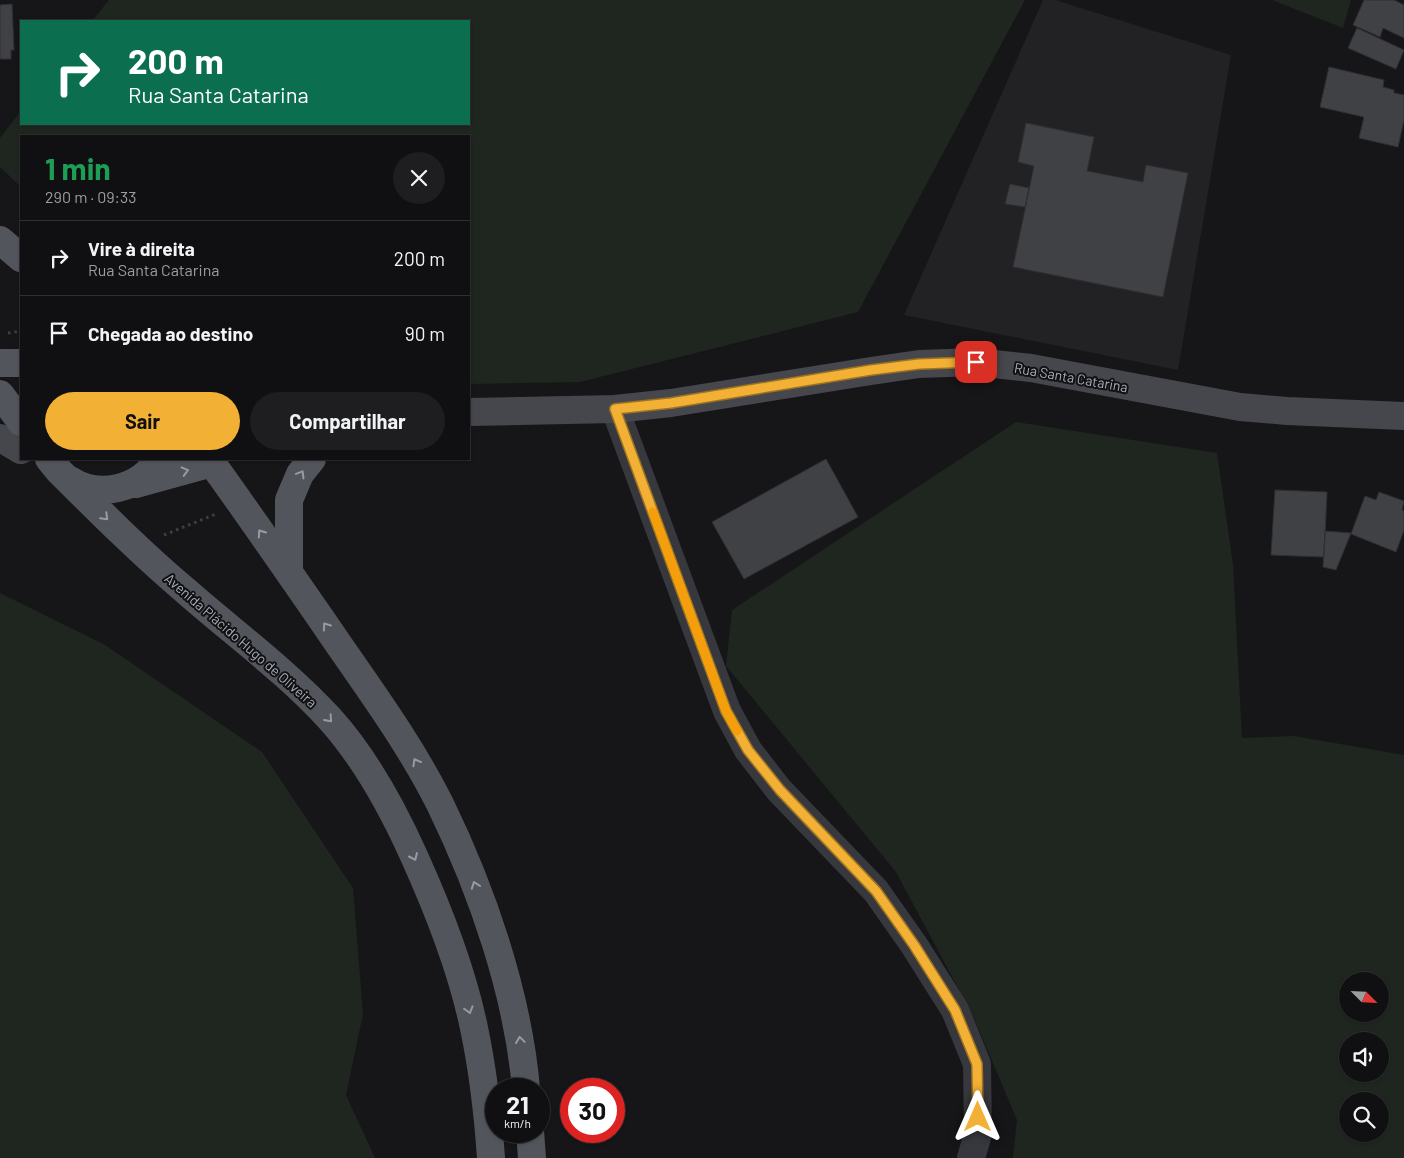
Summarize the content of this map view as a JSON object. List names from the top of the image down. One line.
{"streets":{"main road":["Rua Santa Catarina","Avenida Plácido Hugo de Oliveira"]},"north":"bottom right","page":{"turn":["200 m","Rua Santa Catarina"],"heading":["1 min","290 m · 09:33"],"list":[{"name":"Vire à direita","note":"Rua Santa Catarina","value":"200 m"},{"name":"Chegada ao destino","value":"90 m"}],"buttons":["Sair","Compartilhar"],"speed":"21 km/h","limit":"30"}}
